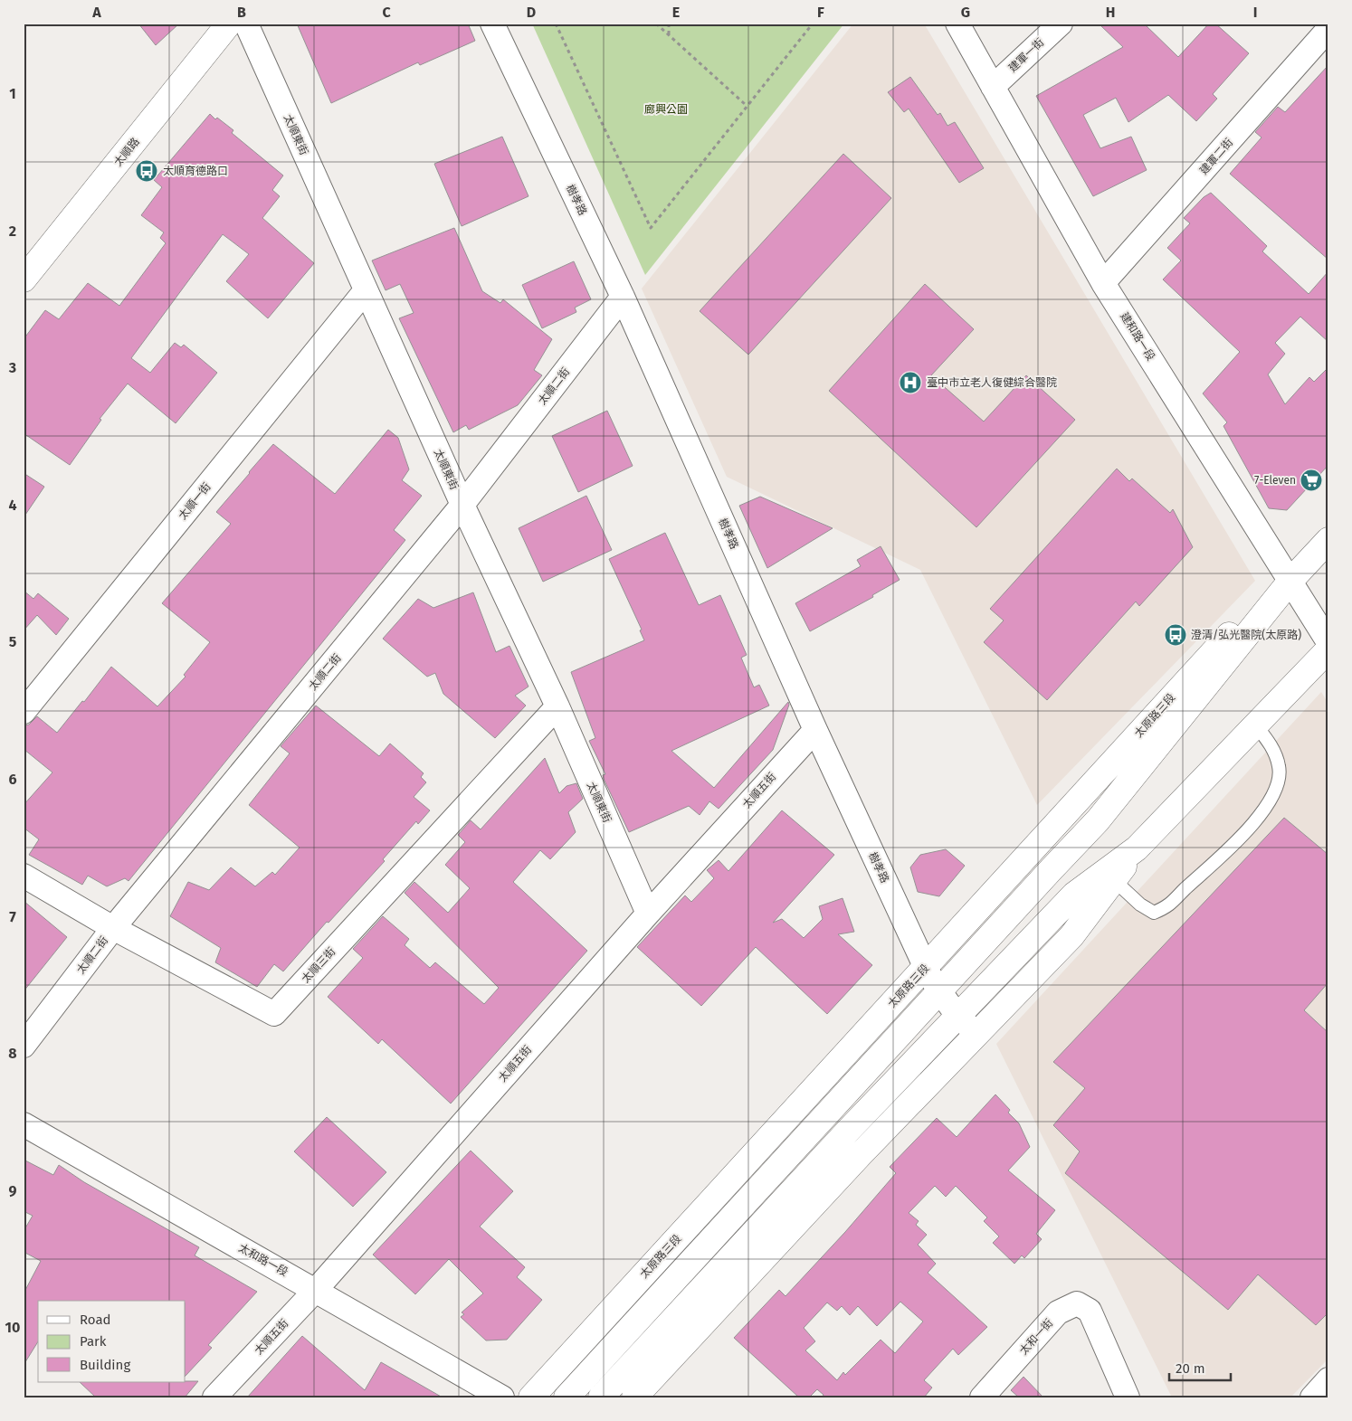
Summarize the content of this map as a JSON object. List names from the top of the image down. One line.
{"streets":{"main road":["太順路","太原路三段"],"street":["建軍一街","太順東街","建軍二街","樹孝路","建和路一段","太順二街","太順一街","太順五街","太順三街","太和路一段","太和一街"]},"crossings":[["建軍一街","建和路一段"],["太順東街","太順二街"],["太順東街","太順一街"],["太順東街","太順五街"],["太順東街","太順三街"],["建軍二街","建和路一段"],["樹孝路","太順二街"],["樹孝路","太原路三段"],["樹孝路","太順五街"],["建和路一段","太原路三段"],["太順二街","太順三街"],["太順五街","太和路一段"]],"parks":["廊興公園"],"places":{"bus stop":["太順育德路口","澄清/弘光醫院(太原路)"],"hospital":["臺中市立老人復健綜合醫院"],"supermarket":["7-Eleven"]},"legend":["Road","Park","Building"],"scale_bar":"20 m","grid":{"columns":["A","B","C","D","E","F","G","H","I"],"rows":["1","2","3","4","5","6","7","8","9","10"]}}
